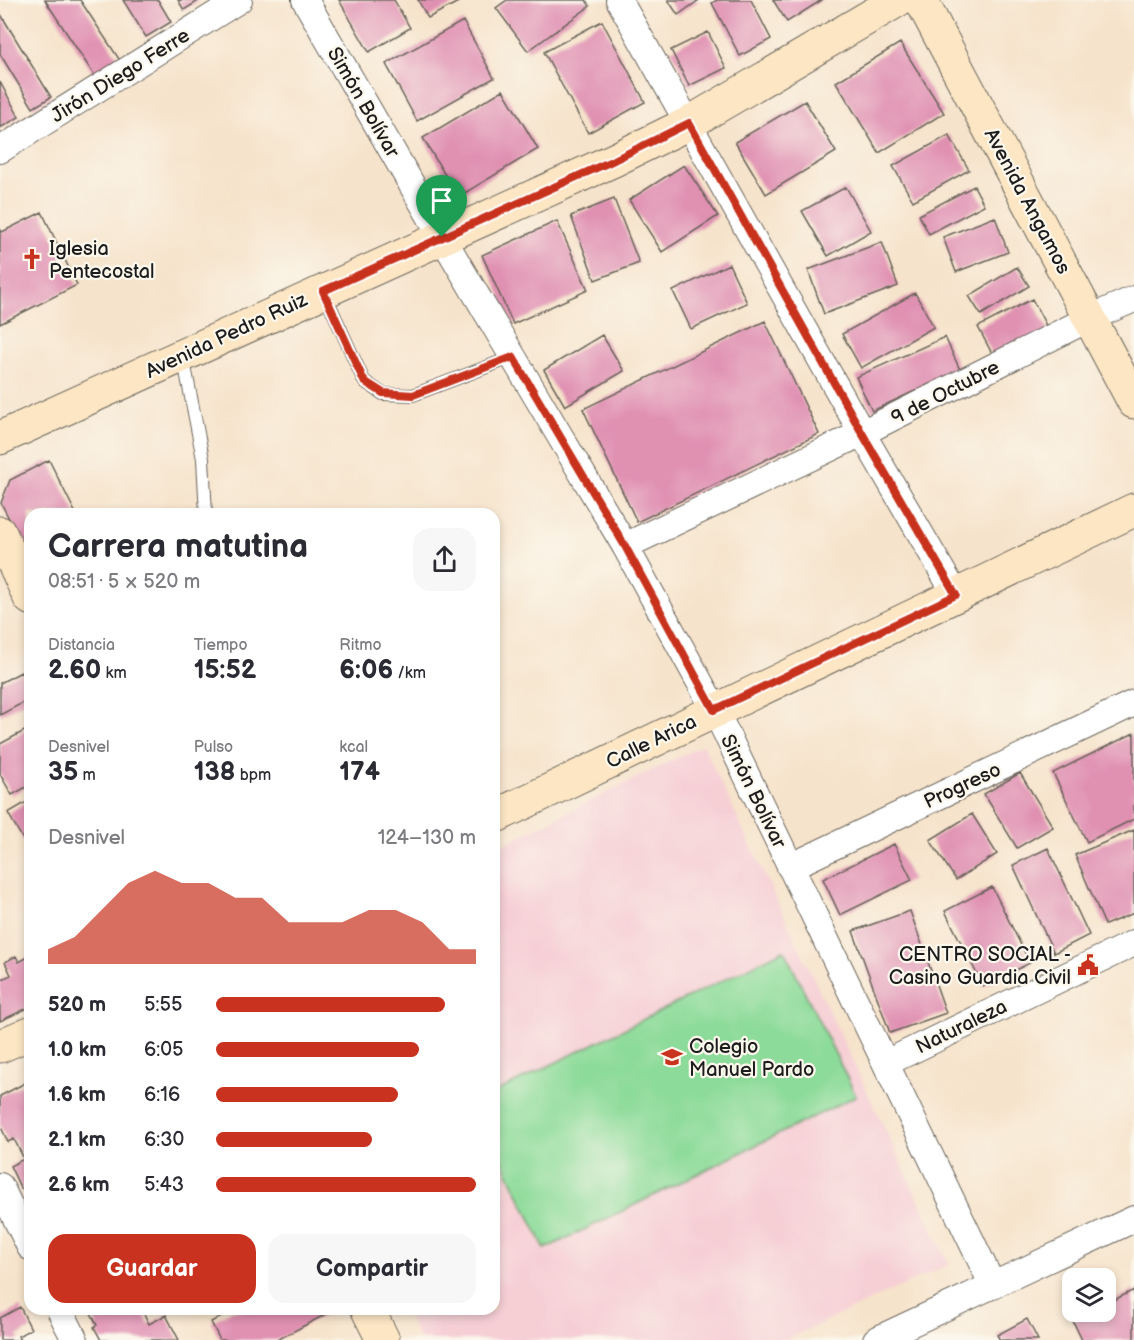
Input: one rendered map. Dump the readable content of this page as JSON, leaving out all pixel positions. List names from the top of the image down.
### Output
{
  "streets": {
    "street": [
      "Jirón Diego Ferre",
      "Simón Bolívar",
      "Avenida Angamos",
      "Avenida Pedro Ruiz",
      "9 de Octubre",
      "Calle Arica",
      "Progreso",
      "Naturaleza"
    ]
  },
  "crossings": [
    ["Simón Bolívar", "Avenida Pedro Ruiz"],
    ["Simón Bolívar", "9 de Octubre"],
    ["Simón Bolívar", "Calle Arica"],
    ["Simón Bolívar", "Progreso"],
    ["Simón Bolívar", "Naturaleza"],
    ["Avenida Angamos", "9 de Octubre"]
  ],
  "places": {
    "church": ["Iglesia Pentecostal"],
    "public building": ["CENTRO SOCIAL - Casino Guardia Civil"],
    "school or university": ["Colegio Manuel Pardo"]
  },
  "page": {
    "heading": ["Carrera matutina", "08:51 · 5 × 520 m"],
    "stats": [
      ["Distancia", "2.60 km"],
      ["Tiempo", "15:52"],
      ["Ritmo", "6:06 /km"],
      ["Desnivel", "35 m"],
      ["Pulso", "138 bpm"],
      ["kcal", "174"]
    ],
    "chart": ["Desnivel", "124–130 m"],
    "list": [
      {
        "name": "520 m",
        "note": "5:55"
      },
      {
        "name": "1.0 km",
        "note": "6:05"
      },
      {
        "name": "1.6 km",
        "note": "6:16"
      },
      {
        "name": "2.1 km",
        "note": "6:30"
      },
      {
        "name": "2.6 km",
        "note": "5:43"
      }
    ],
    "buttons": ["Guardar", "Compartir"]
  }
}
